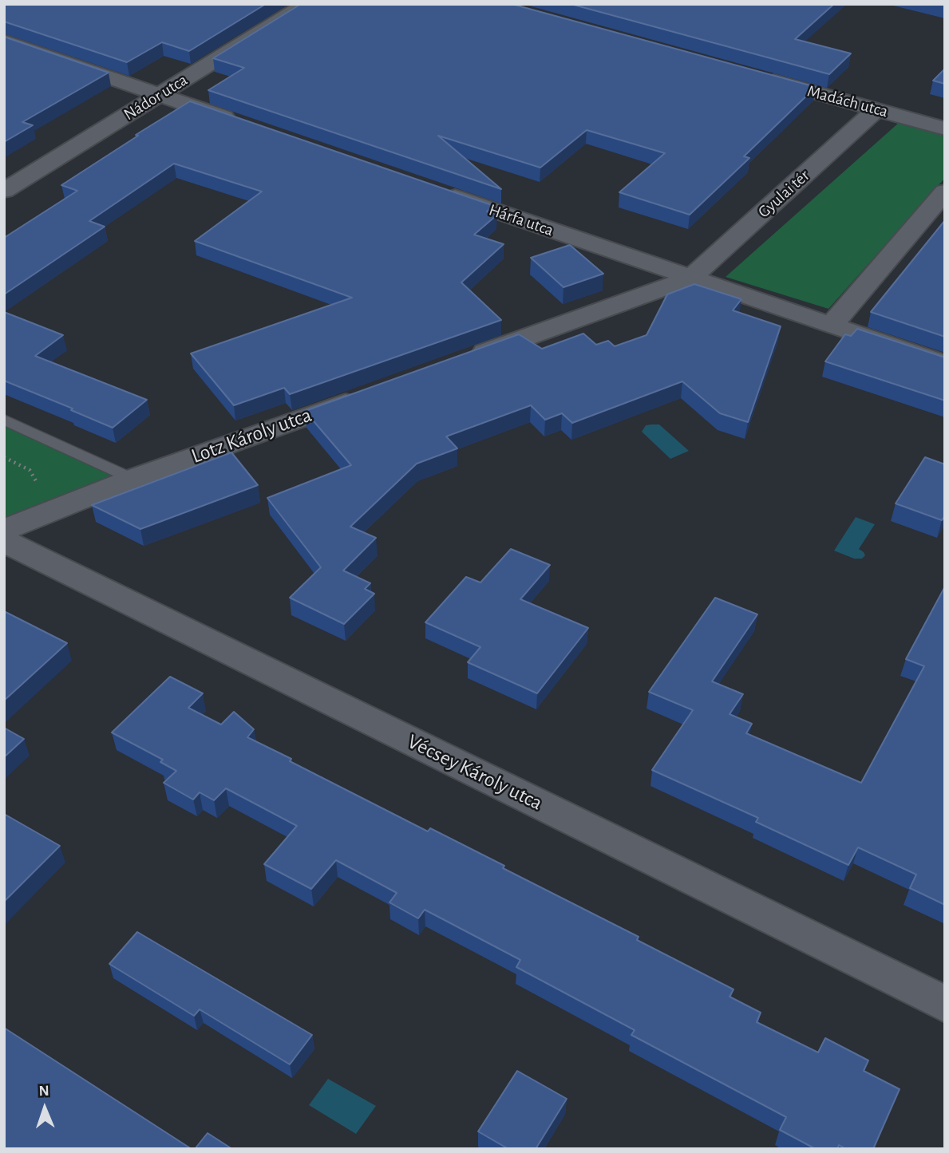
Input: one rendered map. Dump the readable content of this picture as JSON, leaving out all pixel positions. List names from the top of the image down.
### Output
{
  "streets": {
    "street": [
      "Nádor utca",
      "Madách utca",
      "Gyulai tér",
      "Hárfa utca",
      "Lotz Károly utca",
      "Vécsey Károly utca"
    ]
  },
  "crossings": [
    ["Madách utca", "Gyulai tér"],
    ["Gyulai tér", "Hárfa utca"]
  ],
  "north": "top"
}
